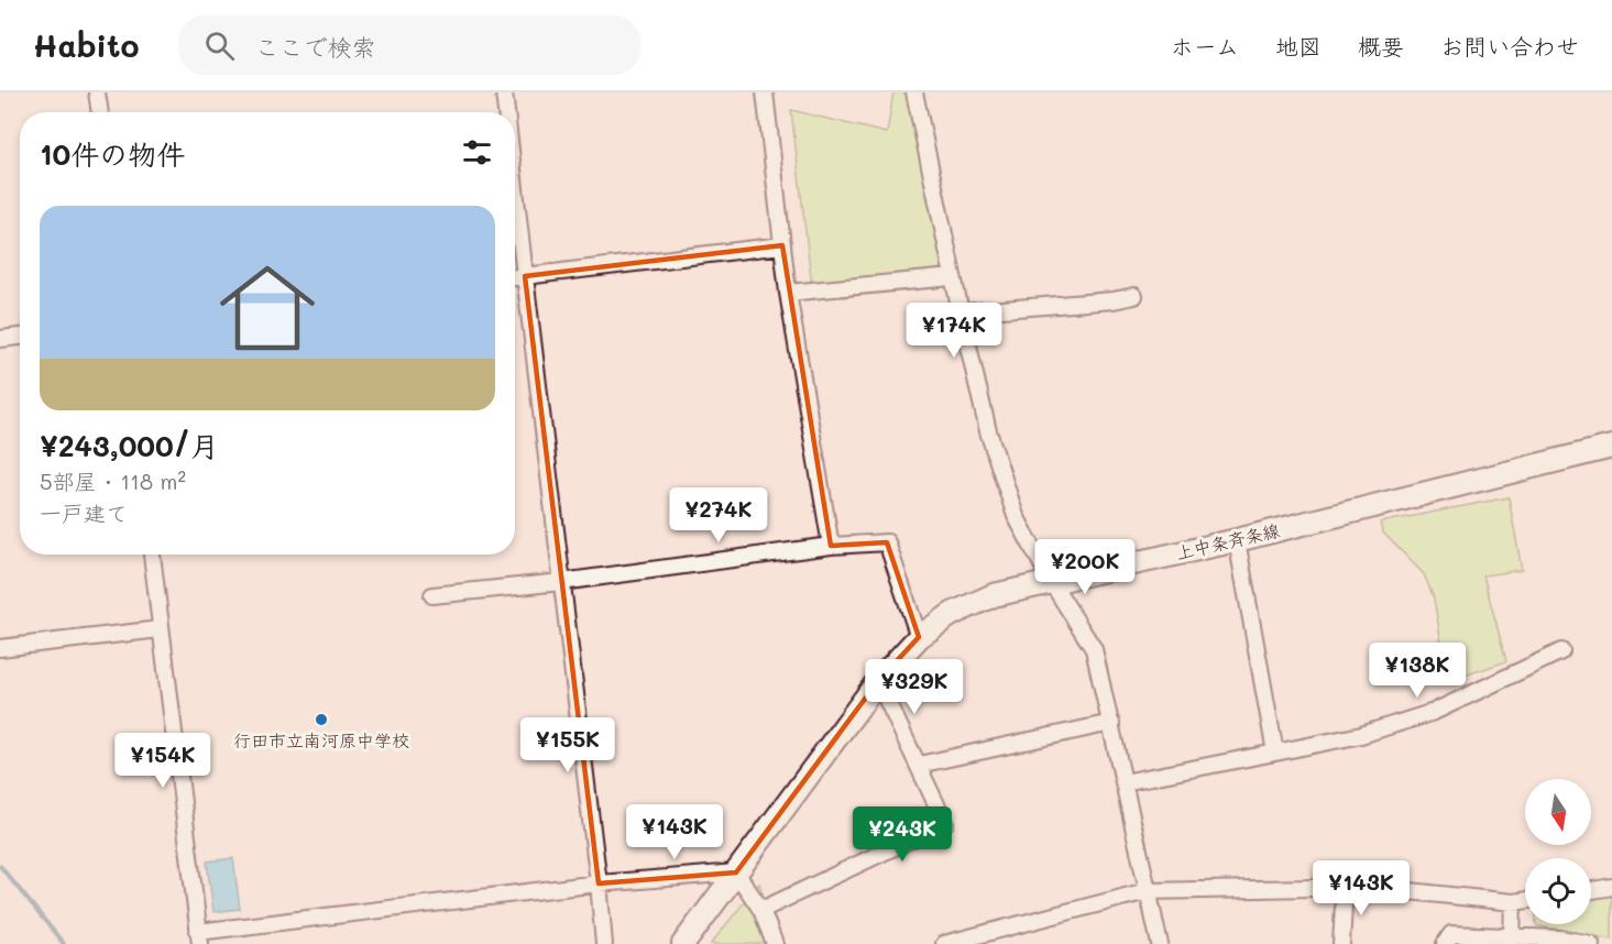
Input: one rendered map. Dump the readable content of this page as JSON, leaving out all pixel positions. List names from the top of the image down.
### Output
{
  "streets": {
    "main road": ["上中条斉条線"]
  },
  "places": ["行田市立南河原中学校"],
  "north": "bottom",
  "page": {
    "header": "Habito",
    "search": "ここで検索",
    "nav": [
      "ホーム",
      "地図",
      "概要",
      "お問い合わせ"
    ],
    "heading": "10件の物件",
    "list": [
      {
        "name": "¥243,000/月",
        "note": "5部屋 · 118 m² · 一戸建て"
      }
    ],
    "price": [
      "¥174K",
      "¥274K",
      "¥200K",
      "¥138K",
      "¥329K",
      "¥155K",
      "¥154K",
      "¥143K",
      "¥243K",
      "¥143K"
    ]
  }
}
